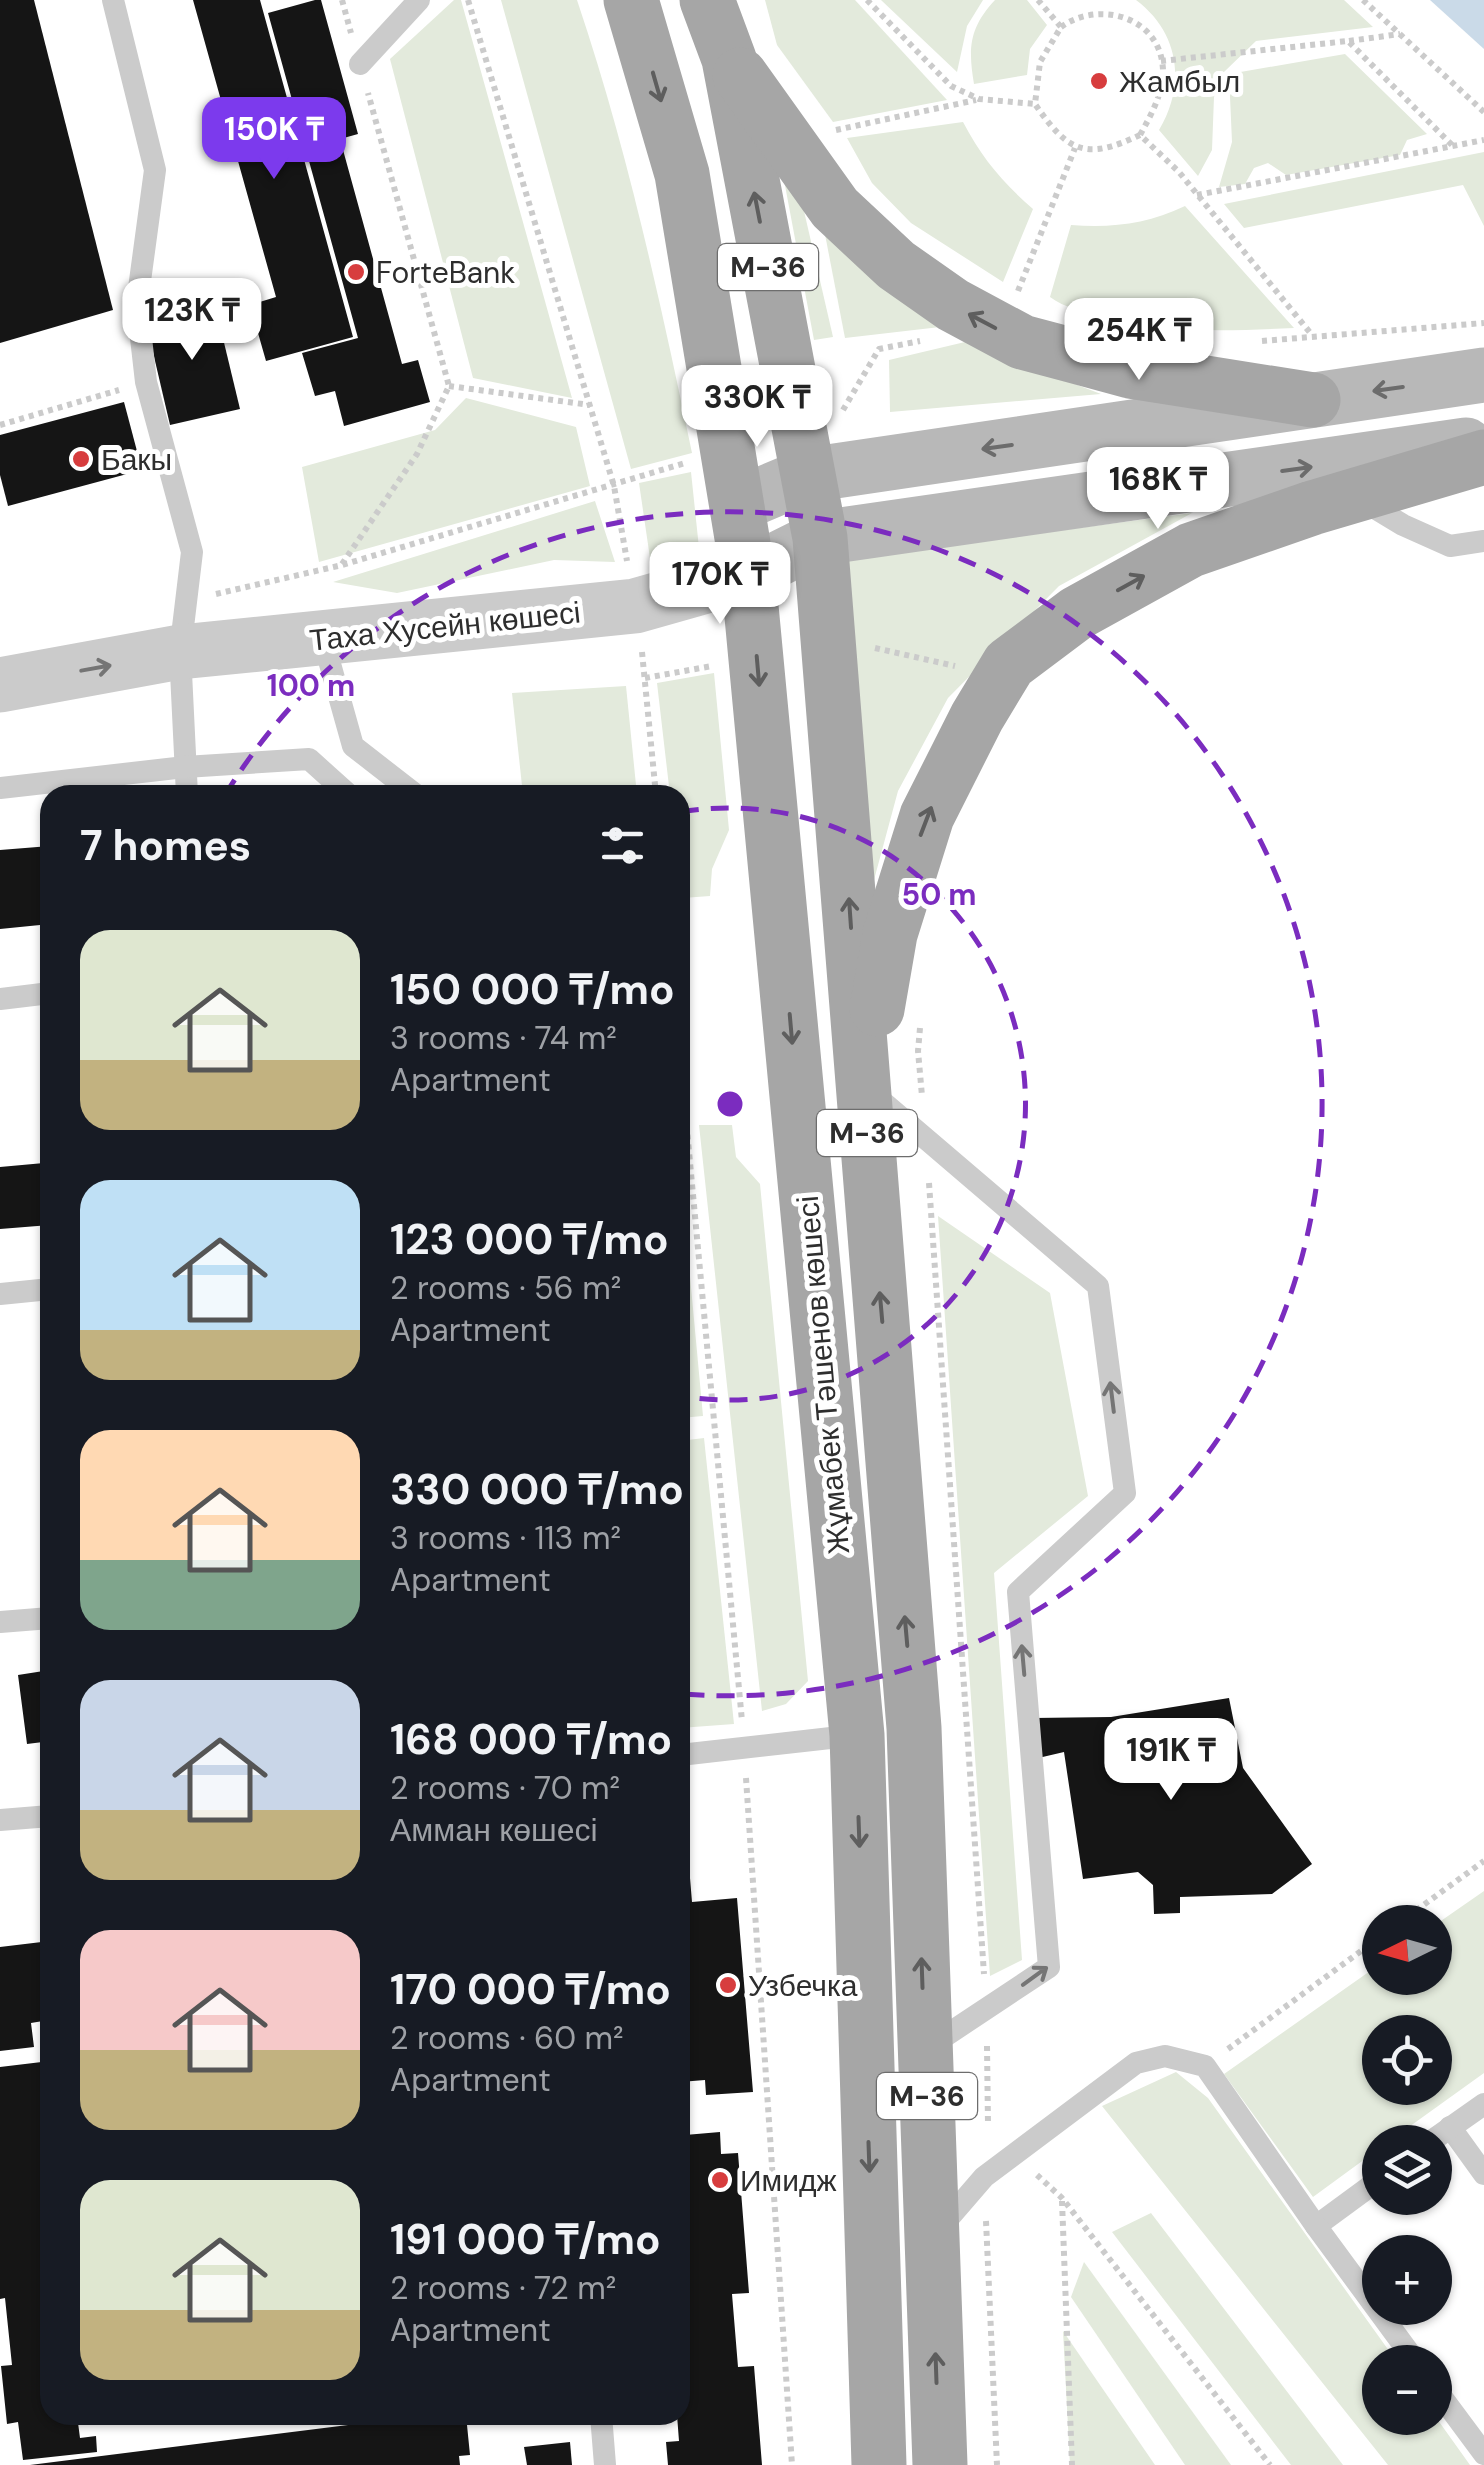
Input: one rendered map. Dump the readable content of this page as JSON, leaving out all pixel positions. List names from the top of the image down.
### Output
{
  "streets": {
    "main road": ["M-36", "Таха Хусейн көшесі", "Жұмабек Тәшенов көшесі"]
  },
  "crossings": [
    ["Таха Хусейн көшесі", "Жұмабек Тәшенов көшесі"]
  ],
  "one_way": ["Таха Хусейн көшесі"],
  "places": [
    "Жамбыл",
    "ForteBank",
    "Бакы",
    "Узбечка",
    "Имидж"
  ],
  "north": "left",
  "page": {
    "price": [
      "150K ₸",
      "123K ₸",
      "254K ₸",
      "330K ₸",
      "168K ₸",
      "170K ₸",
      "191K ₸"
    ],
    "heading": "7 homes",
    "list": [
      {
        "name": "150 000 ₸/mo",
        "note": "3 rooms · 74 m² · Apartment"
      },
      {
        "name": "123 000 ₸/mo",
        "note": "2 rooms · 56 m² · Apartment"
      },
      {
        "name": "330 000 ₸/mo",
        "note": "3 rooms · 113 m² · Apartment"
      },
      {
        "name": "168 000 ₸/mo",
        "note": "2 rooms · 70 m² · Амман көшесі"
      },
      {
        "name": "170 000 ₸/mo",
        "note": "2 rooms · 60 m² · Apartment"
      },
      {
        "name": "191 000 ₸/mo",
        "note": "2 rooms · 72 m² · Apartment"
      }
    ],
    "map_buttons": ["+", "−"]
  },
  "rings": ["100 m", "50 m"]
}
